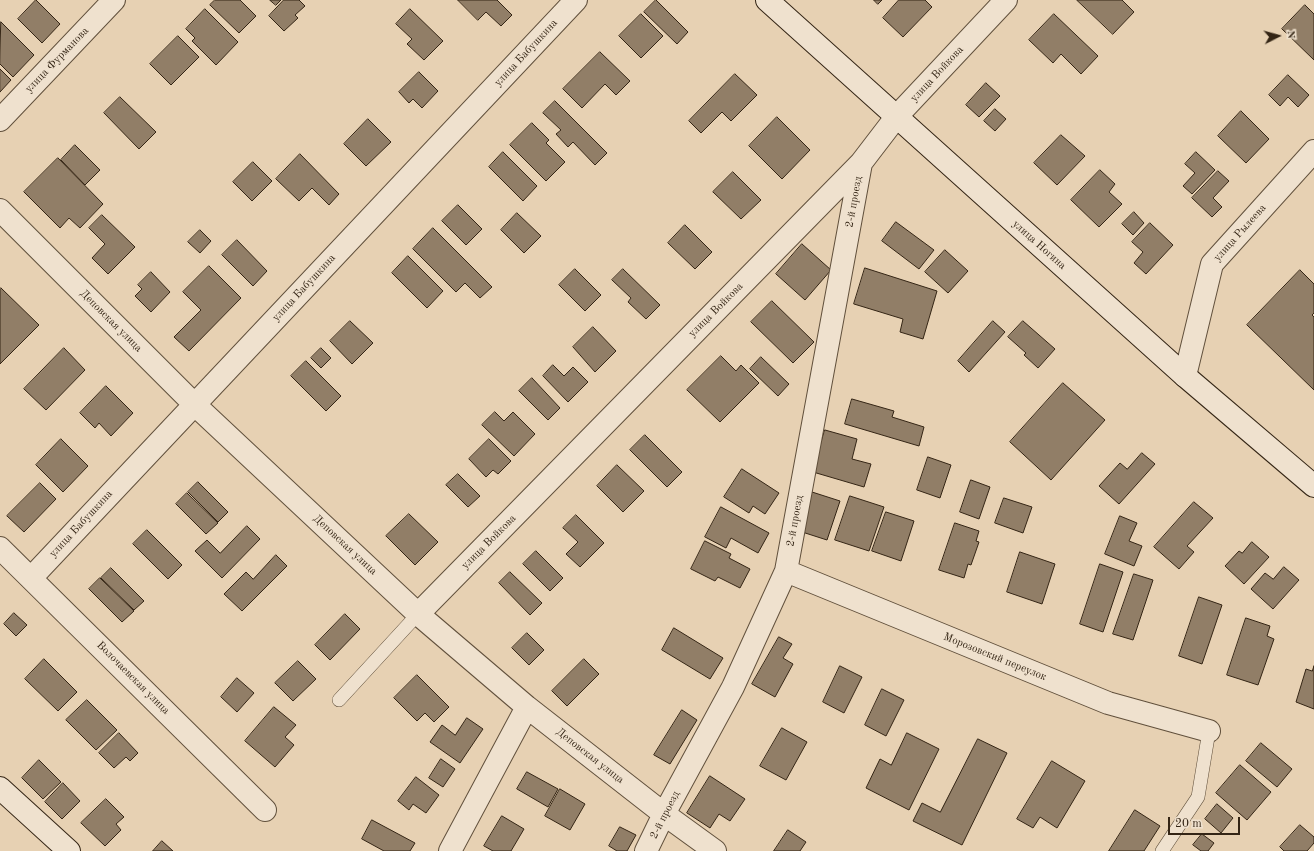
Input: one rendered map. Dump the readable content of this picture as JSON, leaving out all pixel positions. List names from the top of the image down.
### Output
{
  "streets": {
    "street": [
      "улица Бабушкина",
      "улица Фурманова",
      "улица Войкова",
      "2-й проезд",
      "улица Рылеева",
      "улица Ногина",
      "Деповская улица",
      "Морозовский переулок",
      "Волочаевская улица"
    ]
  },
  "crossings": [
    ["улица Бабушкина", "Деповская улица"],
    ["улица Бабушкина", "Волочаевская улица"],
    ["улица Войкова", "2-й проезд"],
    ["улица Войкова", "улица Ногина"],
    ["улица Войкова", "Деповская улица"],
    ["2-й проезд", "Деповская улица"],
    ["2-й проезд", "Морозовский переулок"],
    ["улица Рылеева", "улица Ногина"]
  ],
  "scale_bar": "20 m",
  "north": "right"
}
